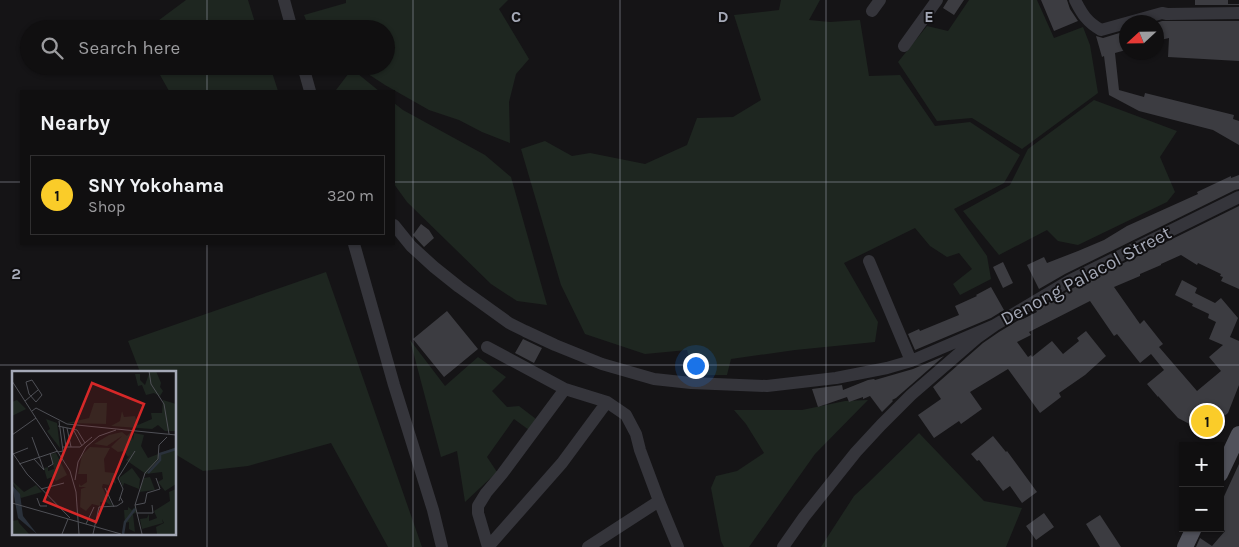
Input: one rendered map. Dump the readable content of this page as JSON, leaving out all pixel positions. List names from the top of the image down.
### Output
{
  "streets": {
    "street": ["Denong Palacol Street"]
  },
  "north": "left",
  "page": {
    "search": "Search here",
    "heading": "Nearby",
    "list": [
      {
        "mark": "1",
        "name": "SNY Yokohama",
        "note": "Shop",
        "value": "320 m"
      }
    ],
    "pins": "1",
    "map_buttons": ["+", "−"]
  },
  "grid": {
    "columns": ["C", "D", "E"],
    "rows": ["2"]
  }
}
